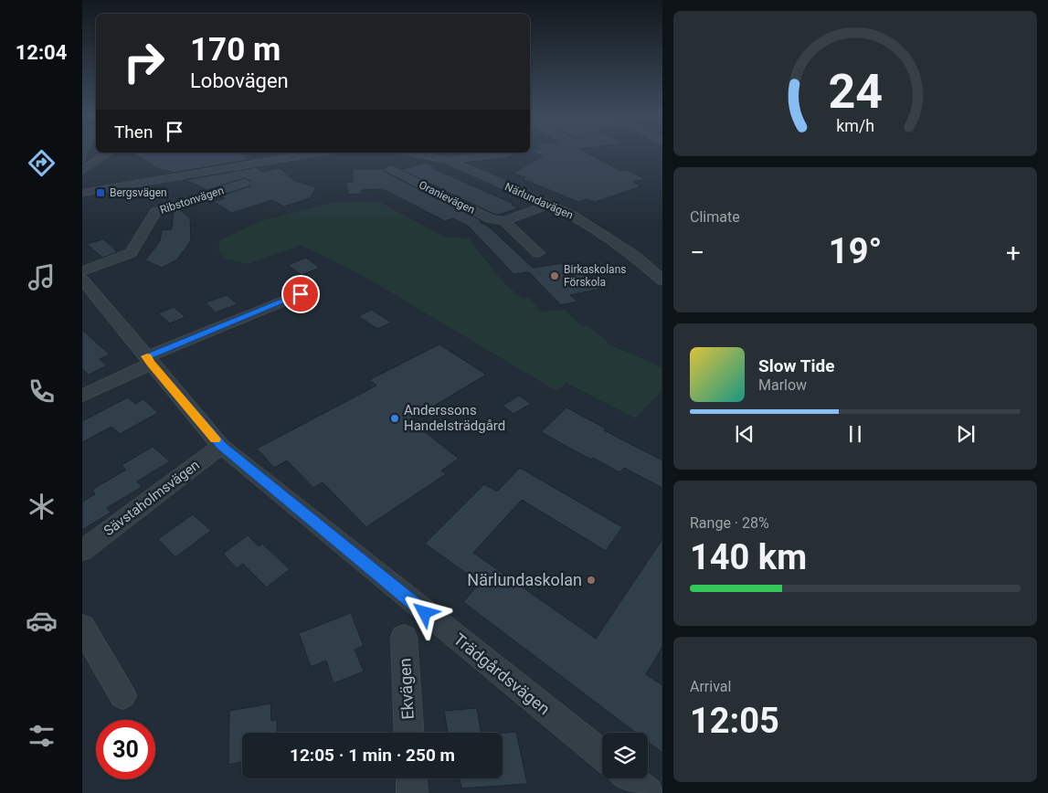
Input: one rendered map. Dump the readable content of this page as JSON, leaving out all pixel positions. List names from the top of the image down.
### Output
{
  "streets": {
    "street": [
      "Oranievägen",
      "Ribstonvägen",
      "Närlundavägen",
      "Sävstaholmsvägen",
      "Trädgårdsvägen",
      "Ekvägen"
    ]
  },
  "crossings": [
    ["Sävstaholmsvägen", "Trädgårdsvägen"]
  ],
  "places": {
    "transit": ["Bergsvägen"],
    "other": ["Birkaskolans Förskola", "Anderssons Handelsträdgård", "Närlundaskolan"]
  },
  "page": {
    "tabs": "12:04",
    "turn": ["170 m", "Lobovägen"],
    "then": "Then",
    "tile": [
      "Climate",
      ["Range · 28%", "140 km"],
      ["Arrival", "12:05"]
    ],
    "heat": ["−", "19°", "+"],
    "song": ["Slow Tide", "Marlow"],
    "limit": "30",
    "trip": "12:05 · 1 min · 250 m",
    "gauge": ["24", "km/h"]
  }
}
